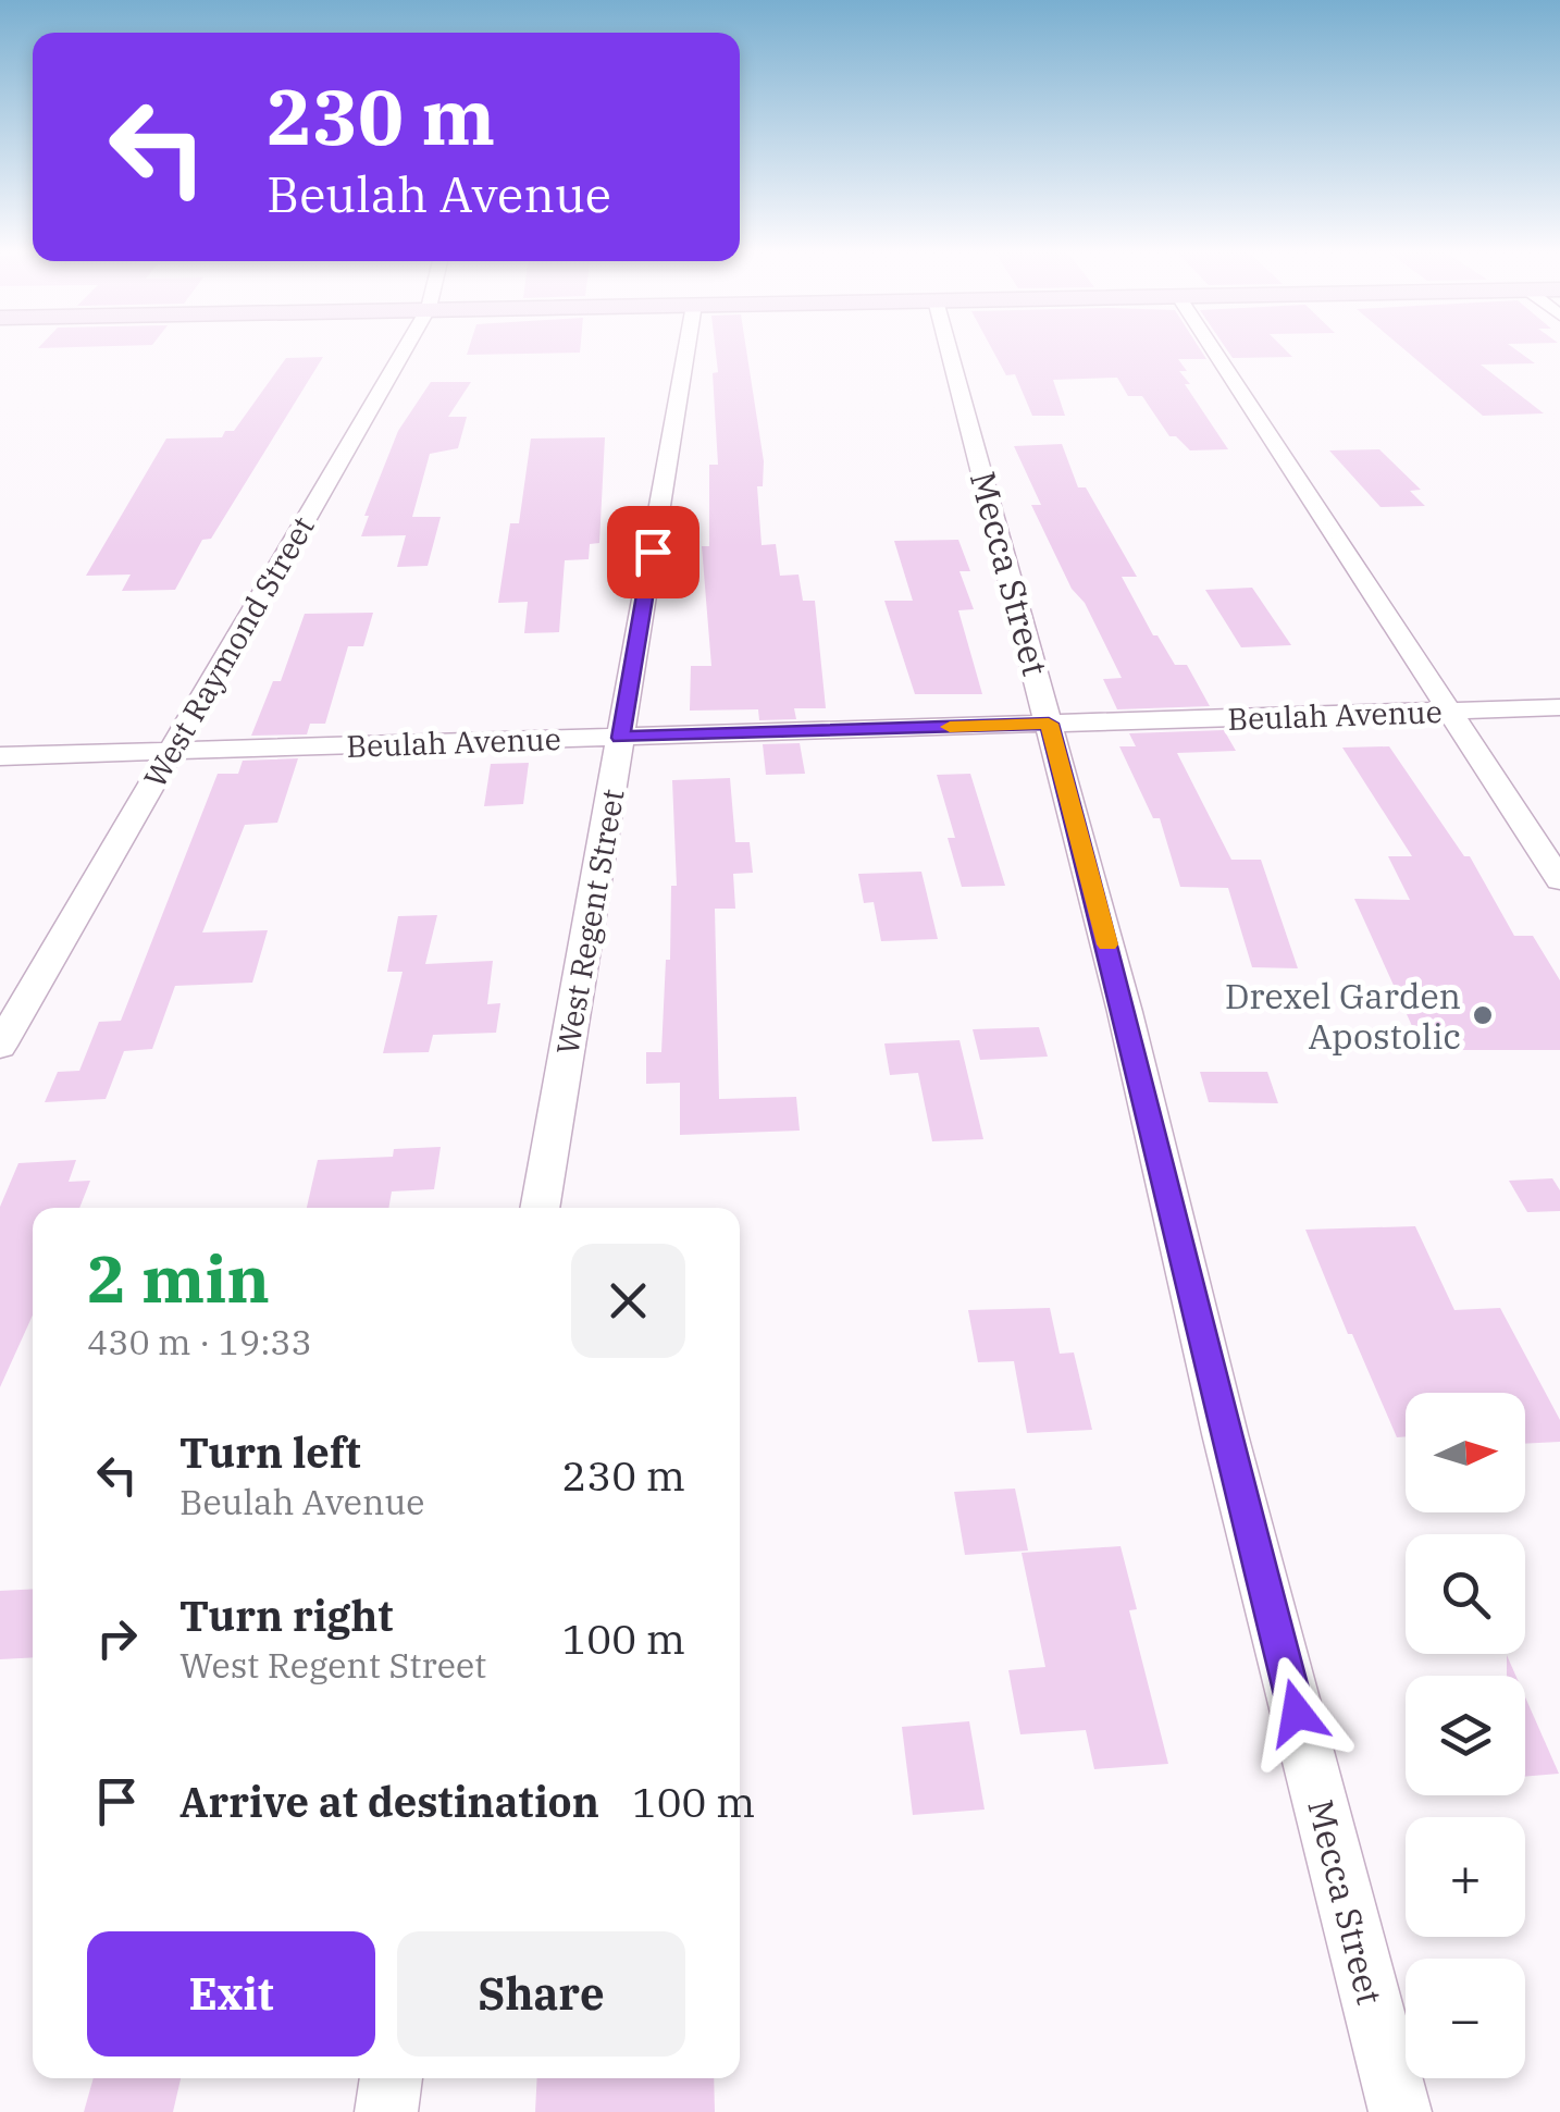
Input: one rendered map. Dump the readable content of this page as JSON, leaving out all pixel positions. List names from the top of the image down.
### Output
{
  "streets": {
    "street": [
      "Mecca Street",
      "West Raymond Street",
      "Beulah Avenue",
      "West Regent Street"
    ]
  },
  "crossings": [
    ["Mecca Street", "Beulah Avenue"],
    ["West Raymond Street", "Beulah Avenue"],
    ["Beulah Avenue", "West Regent Street"]
  ],
  "places": ["Drexel Garden Apostolic"],
  "north": "right",
  "page": {
    "turn": ["230 m", "Beulah Avenue"],
    "heading": ["2 min", "430 m · 19:33"],
    "map_buttons": ["+", "−"],
    "list": [
      {
        "name": "Turn left",
        "note": "Beulah Avenue",
        "value": "230 m"
      },
      {
        "name": "Turn right",
        "note": "West Regent Street",
        "value": "100 m"
      },
      {
        "name": "Arrive at destination",
        "value": "100 m"
      }
    ],
    "buttons": ["Exit", "Share"]
  }
}
